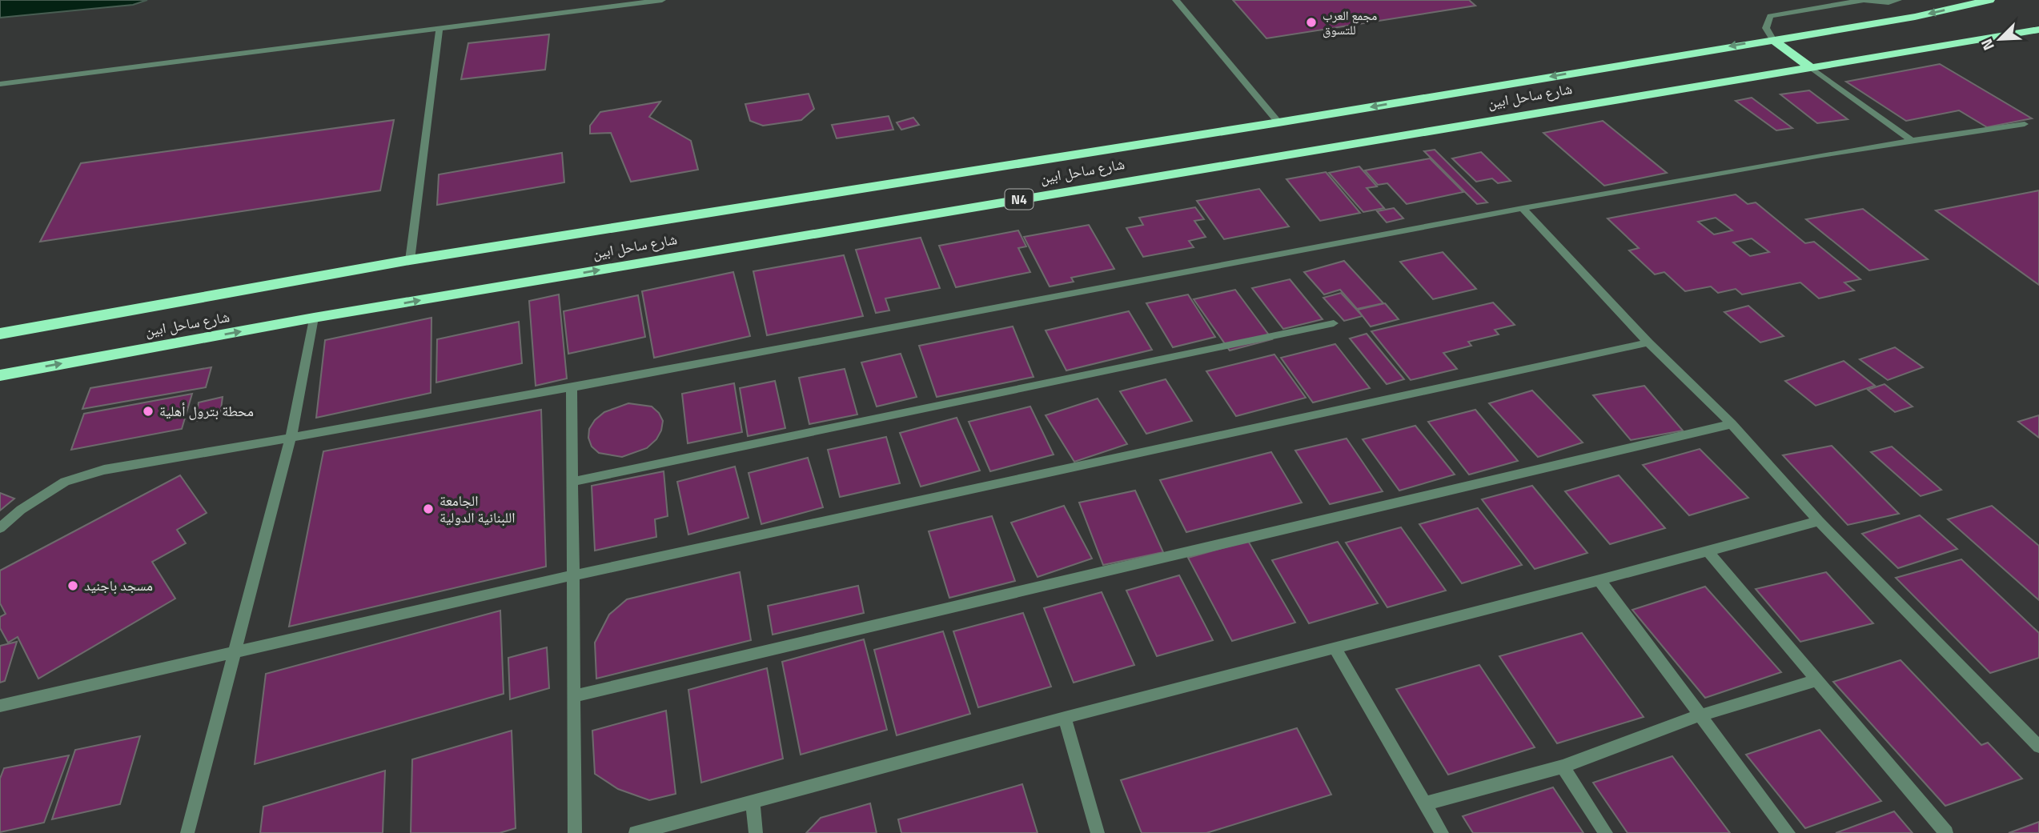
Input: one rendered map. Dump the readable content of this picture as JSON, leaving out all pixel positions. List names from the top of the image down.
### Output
{
  "streets": {
    "highway": ["شارع ساحل ابين", "N4"]
  },
  "places": [
    "مجمع العرب للتسوق",
    "محطة بترول أهلية",
    "الجامعة اللبنانية الدولية",
    "مسجد باجنيد"
  ],
  "north": "bottom left"
}
